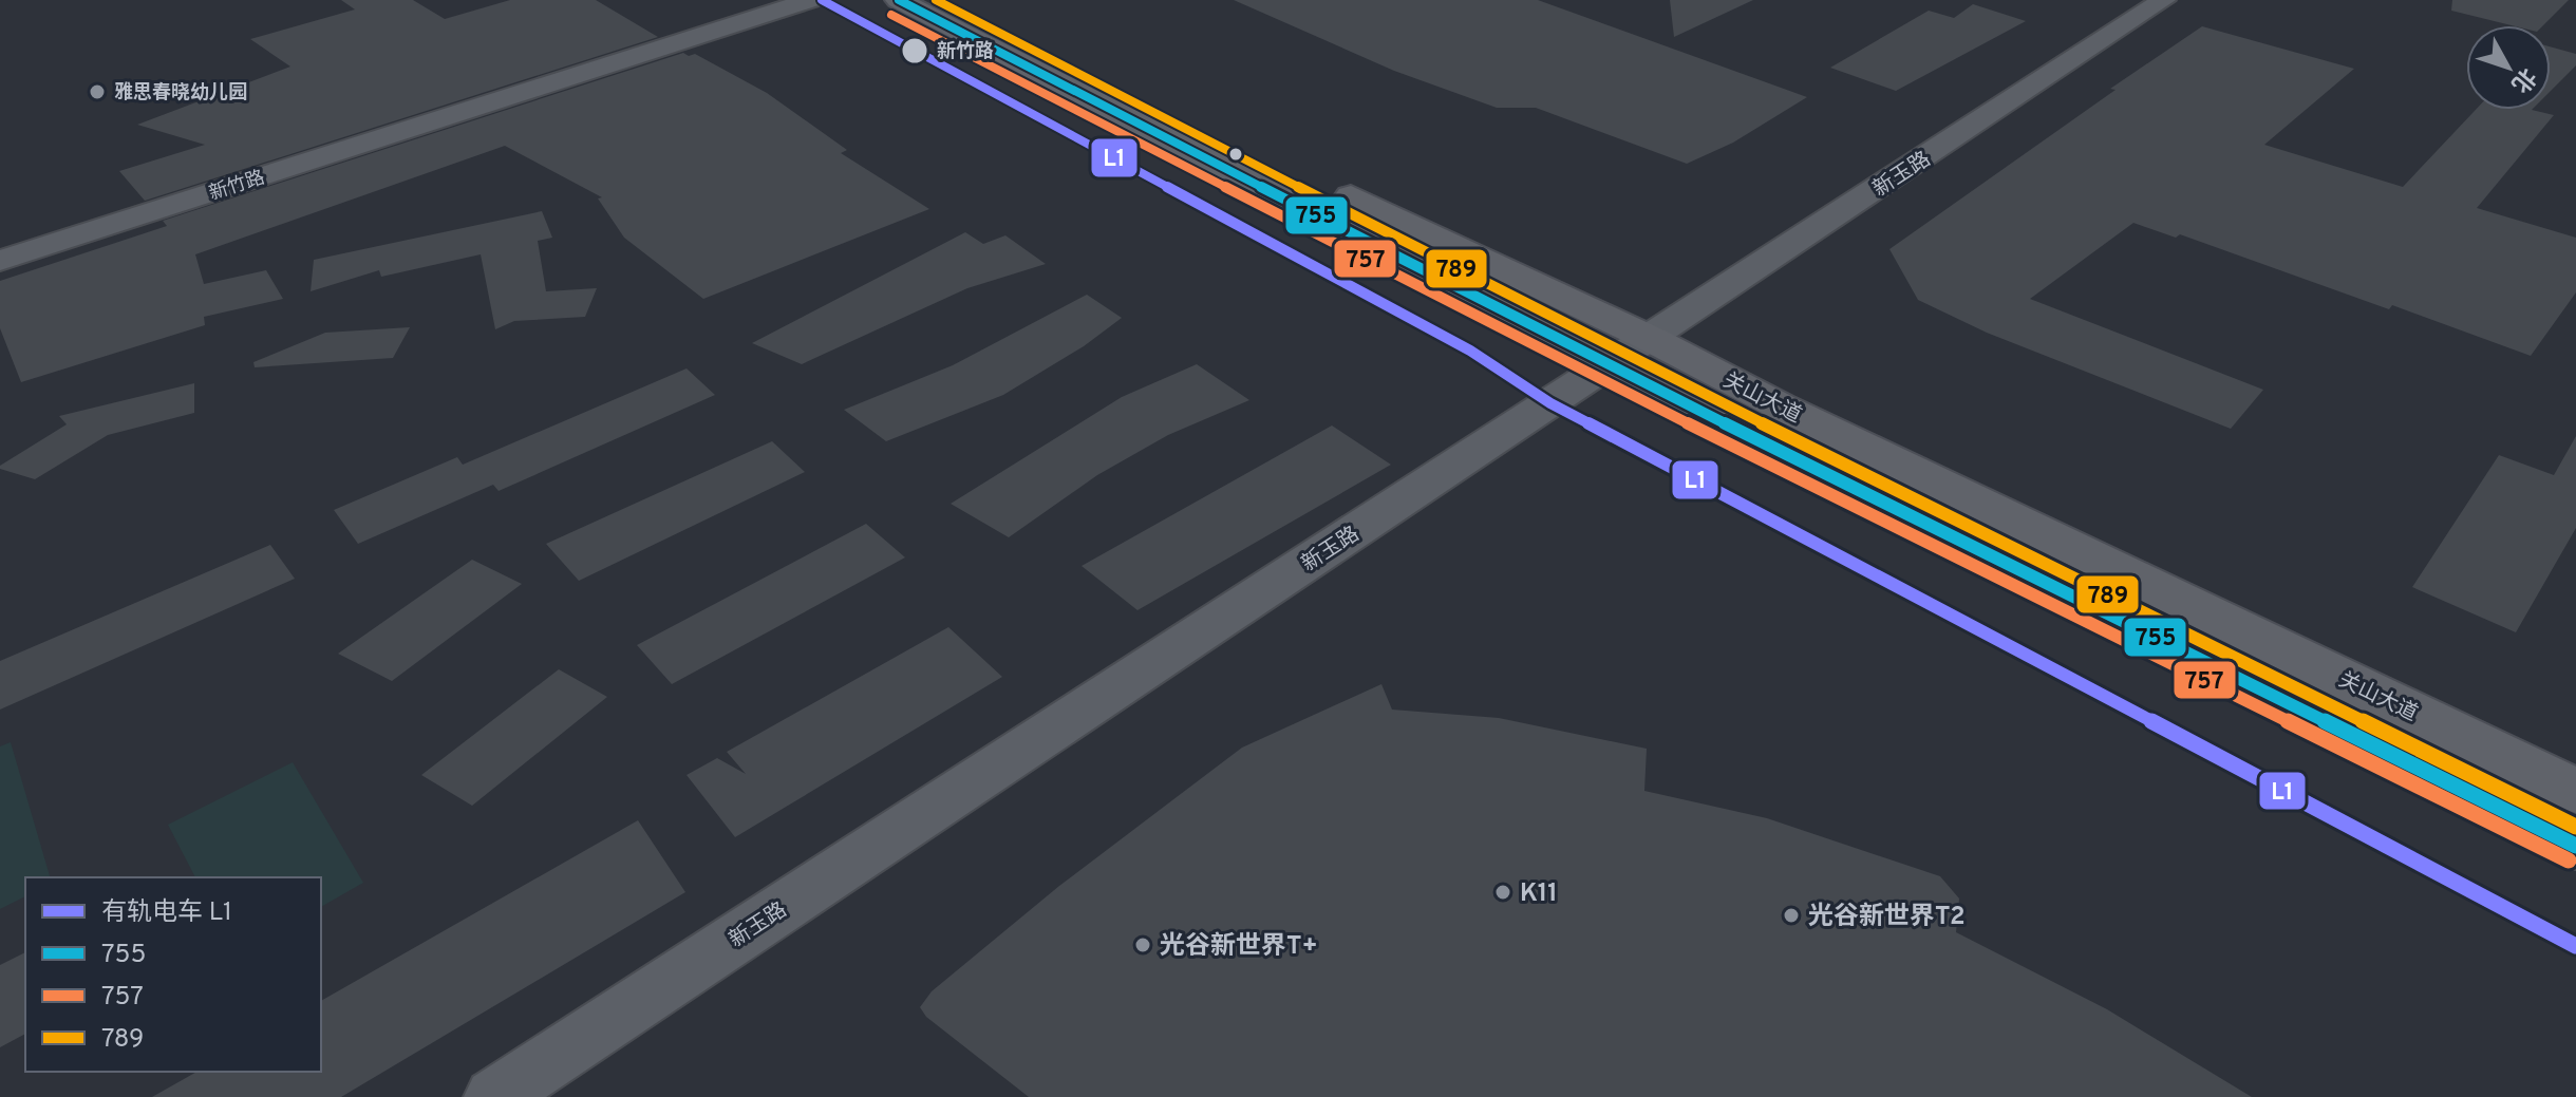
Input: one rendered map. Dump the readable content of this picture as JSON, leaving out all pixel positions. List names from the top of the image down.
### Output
{
  "streets": {
    "main road": ["关山大道"],
    "street": ["新玉路", "新竹路"]
  },
  "crossings": [
    ["新玉路", "关山大道"]
  ],
  "places": [
    "新竹路",
    "雅思春晓幼儿园",
    "K11",
    "光谷新世界T2",
    "光谷新世界T+"
  ],
  "lines": [
    "tram line L1",
    "transit line 755",
    "transit line 789",
    "transit line 757"
  ],
  "legend": [
    "有轨电车 L1",
    "755",
    "757",
    "789"
  ],
  "north": "bottom right"
}
